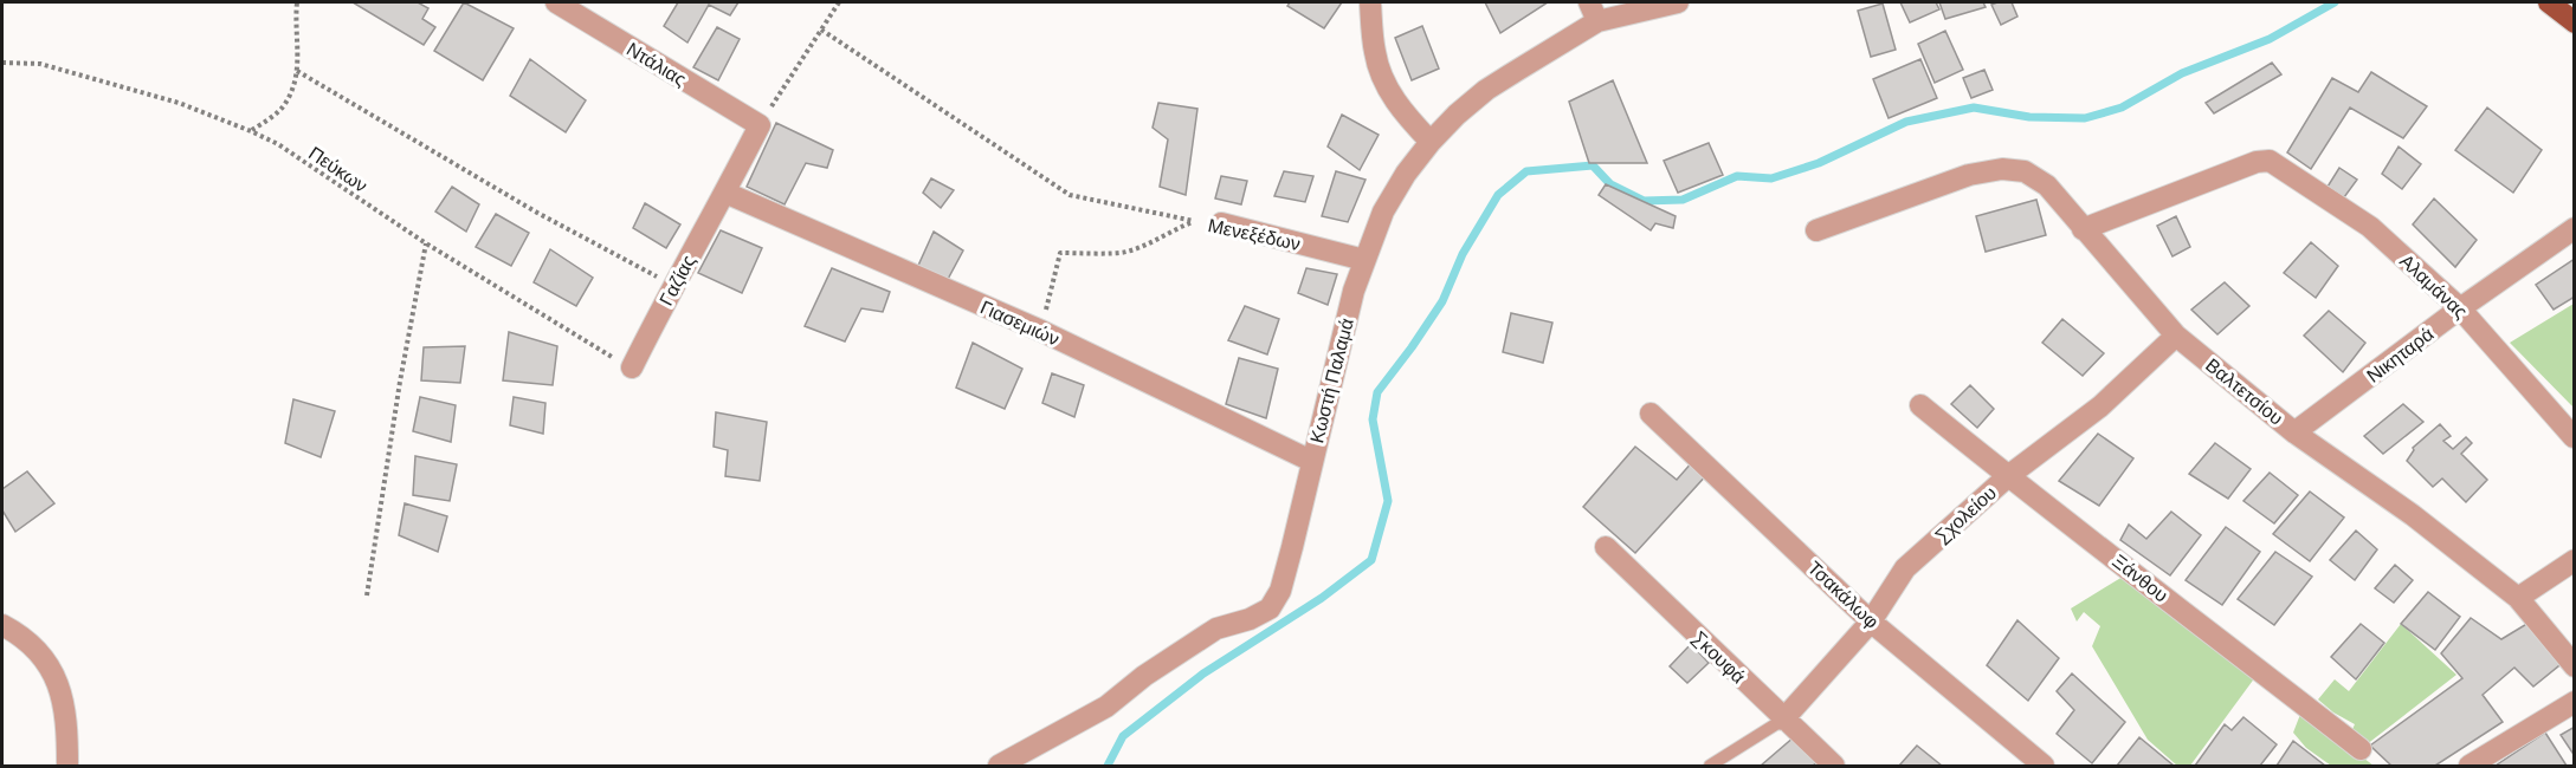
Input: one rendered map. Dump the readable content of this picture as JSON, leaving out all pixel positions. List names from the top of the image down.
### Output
{
  "streets": {
    "street": [
      "Ντάλιας",
      "Μενεξέδων",
      "Γαζίας",
      "Αλαμάνας",
      "Γιασεμιών",
      "Νικηταρά",
      "Κωστή Παλαμά",
      "Βαλτετσίου",
      "Σχολείου",
      "Ξάνθου",
      "Τσακάλωφ",
      "Σκουφά"
    ],
    "path": ["Πεύκων"]
  },
  "crossings": [
    ["Ντάλιας", "Γαζίας"],
    ["Πεύκων", "Γαζίας"],
    ["Μενεξέδων", "Γιασεμιών"],
    ["Μενεξέδων", "Κωστή Παλαμά"],
    ["Γαζίας", "Γιασεμιών"],
    ["Αλαμάνας", "Νικηταρά"],
    ["Αλαμάνας", "Βαλτετσίου"],
    ["Γιασεμιών", "Κωστή Παλαμά"],
    ["Νικηταρά", "Βαλτετσίου"],
    ["Βαλτετσίου", "Σχολείου"],
    ["Σχολείου", "Ξάνθου"],
    ["Σχολείου", "Τσακάλωφ"],
    ["Σχολείου", "Σκουφά"]
  ]
}
